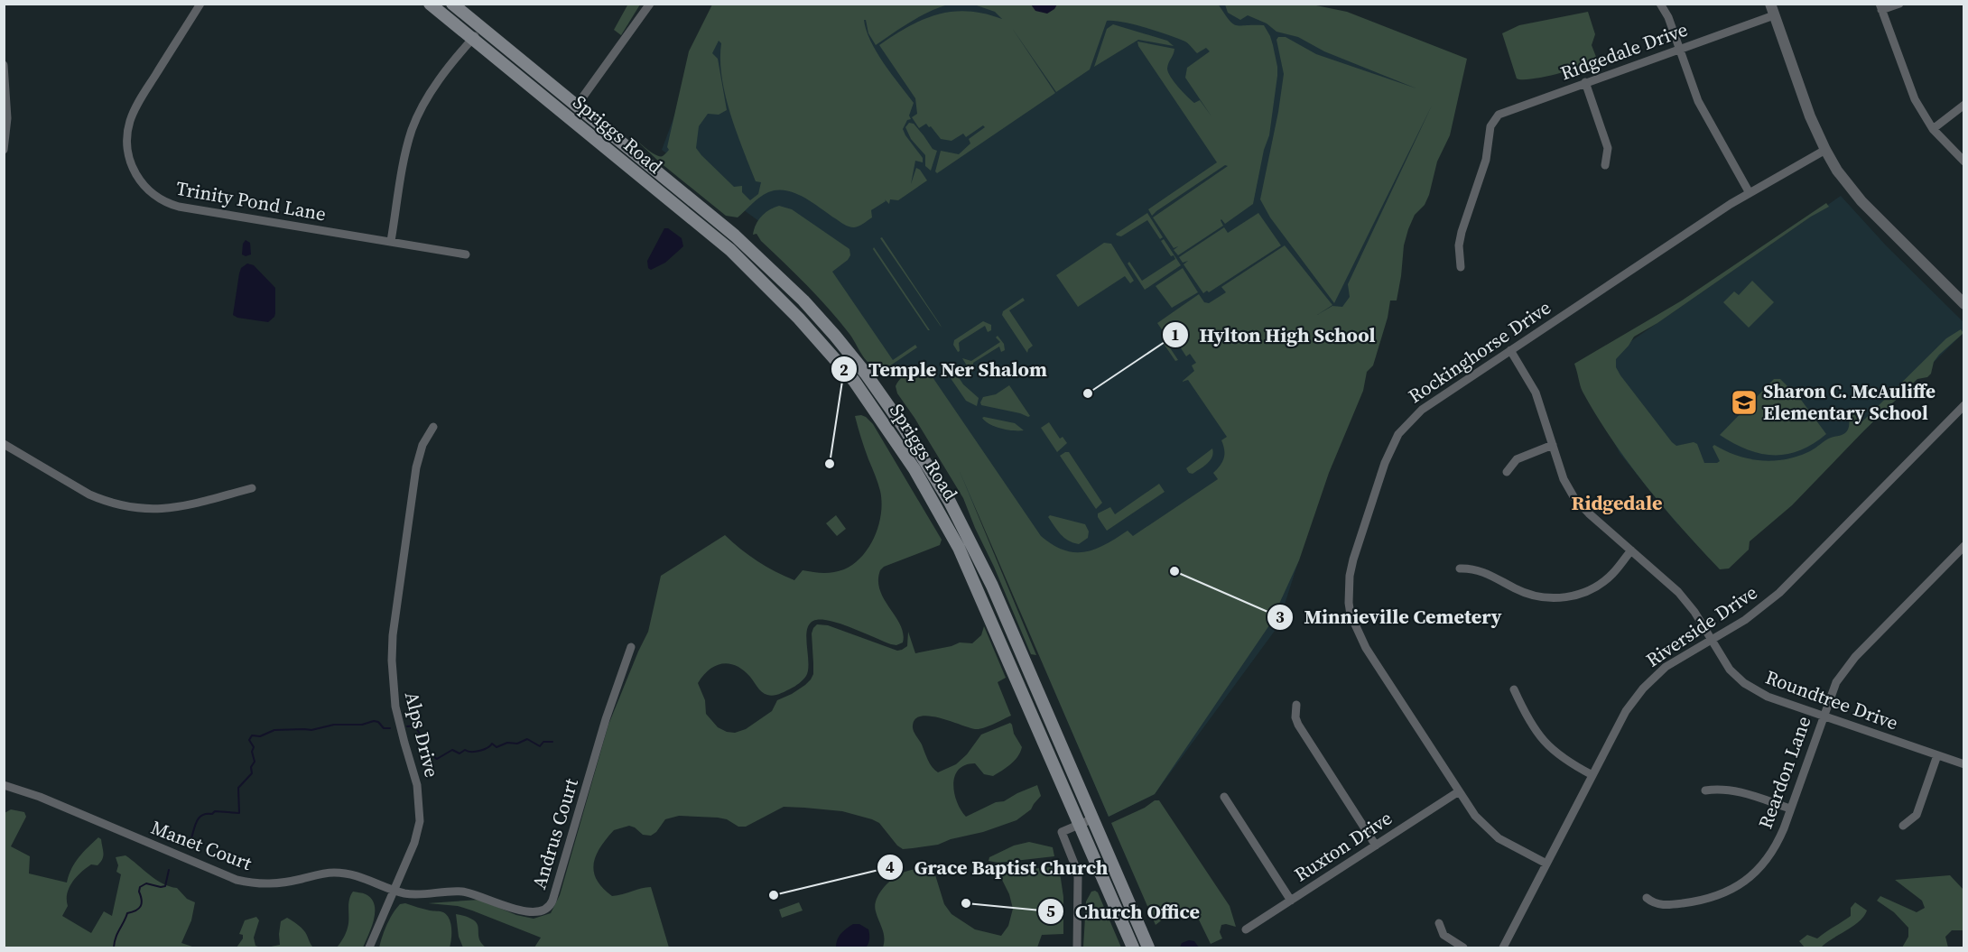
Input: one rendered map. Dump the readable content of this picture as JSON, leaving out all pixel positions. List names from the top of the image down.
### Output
{
  "streets": {
    "main road": ["Spriggs Road"],
    "street": [
      "Ridgedale Drive",
      "Trinity Pond Lane",
      "Rockinghorse Drive",
      "Riverside Drive",
      "Roundtree Drive",
      "Alps Drive",
      "Reardon Lane",
      "Andrus Court",
      "Manet Court",
      "Ruxton Drive"
    ]
  },
  "crossings": [
    ["Rockinghorse Drive", "Riverside Drive"],
    ["Rockinghorse Drive", "Roundtree Drive"],
    ["Rockinghorse Drive", "Ruxton Drive"],
    ["Riverside Drive", "Roundtree Drive"],
    ["Roundtree Drive", "Reardon Lane"],
    ["Alps Drive", "Andrus Court"],
    ["Alps Drive", "Manet Court"],
    ["Andrus Court", "Manet Court"]
  ],
  "districts": ["Ridgedale"],
  "places": {
    "other": [
      "Hylton High School",
      "Temple Ner Shalom",
      "Minnieville Cemetery",
      "Grace Baptist Church",
      "Church Office"
    ],
    "school or university": ["Sharon C. McAuliffe Elementary School"]
  }
}
